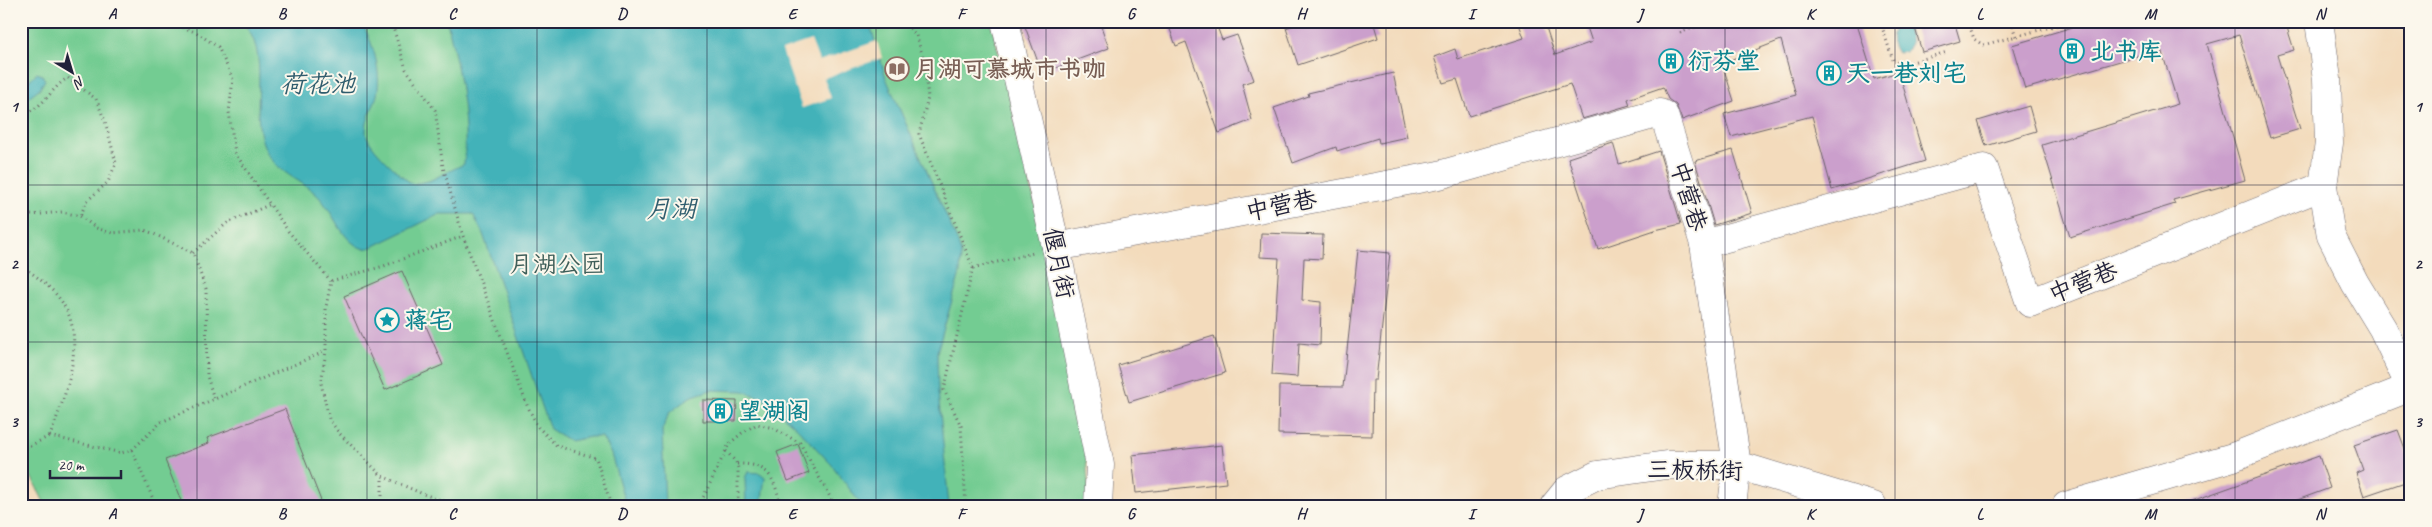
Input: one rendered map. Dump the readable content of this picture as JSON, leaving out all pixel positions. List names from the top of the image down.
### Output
{
  "streets": {
    "street": ["中营巷", "偃月街", "三板桥街"]
  },
  "crossings": [
    ["中营巷", "偃月街"]
  ],
  "water": ["荷花池", "月湖"],
  "parks": ["月湖公园"],
  "places": {
    "building": [
      "北书库",
      "衍芬堂",
      "天一巷刘宅",
      "望湖阁"
    ],
    "library": ["月湖可慕城市书咖"],
    "place": ["蒋宅"]
  },
  "scale_bar": "20 m",
  "north": "bottom right",
  "grid": {
    "columns": [
      "A",
      "B",
      "C",
      "D",
      "E",
      "F",
      "G",
      "H",
      "I",
      "J",
      "K",
      "L",
      "M",
      "N"
    ],
    "rows": ["1", "2", "3"]
  }
}
